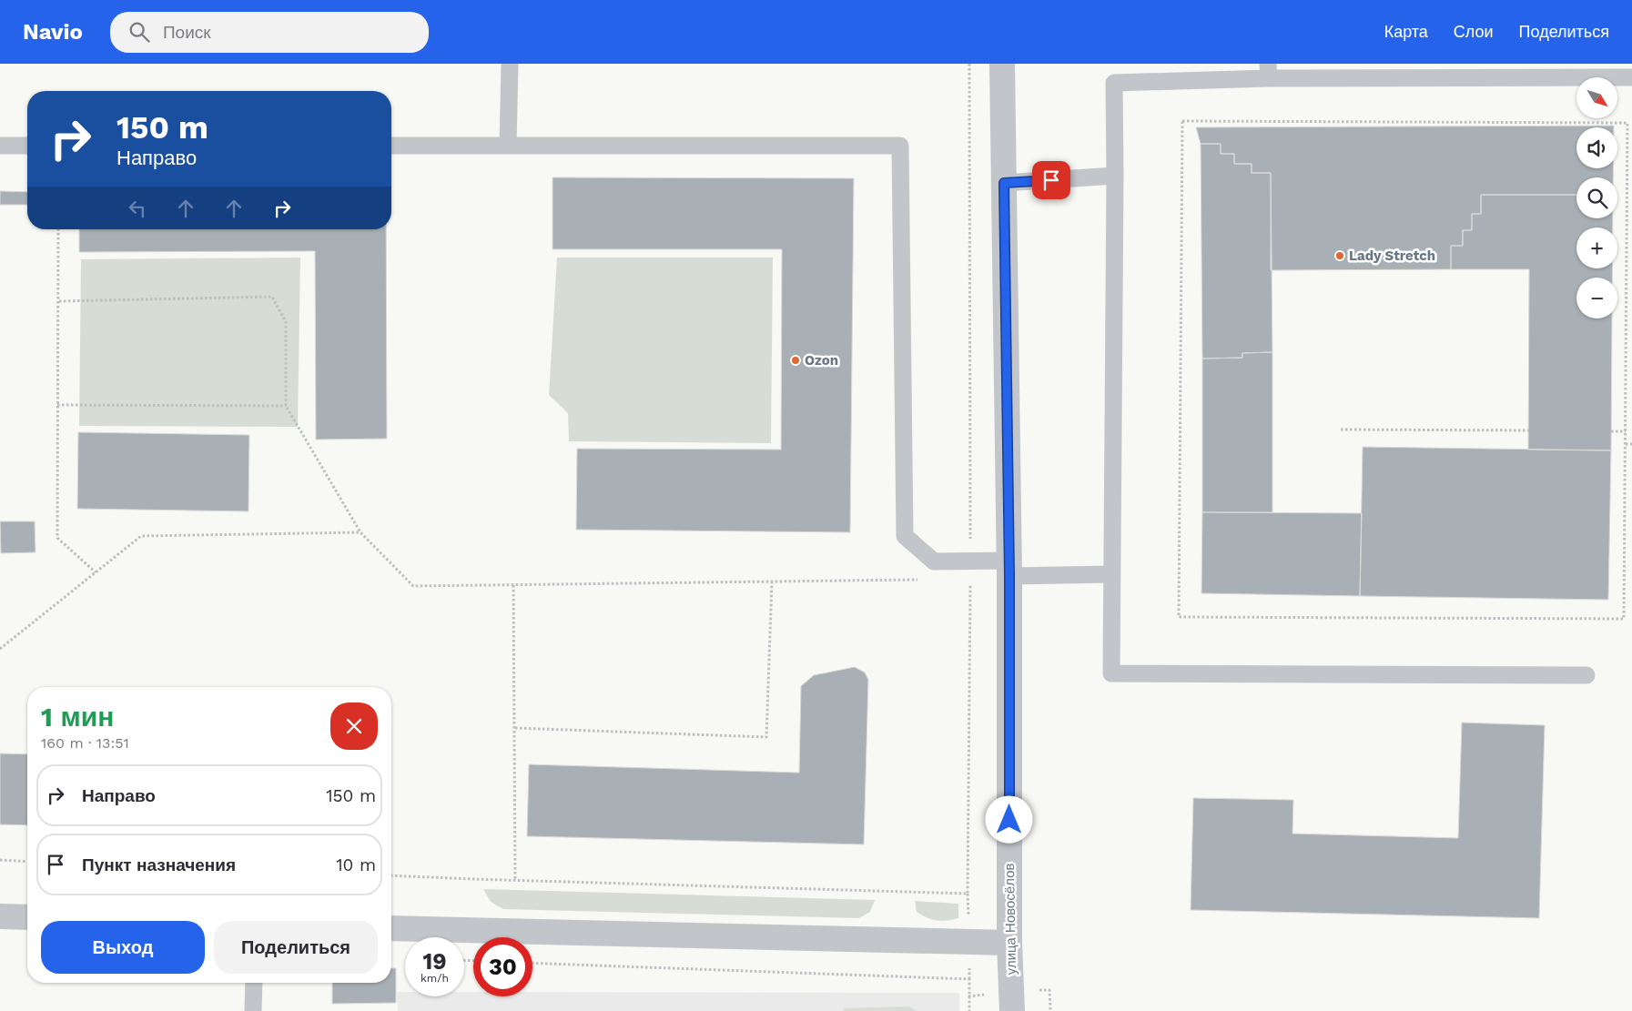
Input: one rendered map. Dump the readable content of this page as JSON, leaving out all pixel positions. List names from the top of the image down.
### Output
{
  "streets": {
    "street": ["улица Новосёлов"]
  },
  "places": ["Lady Stretch", "Ozon"],
  "north": "bottom right",
  "page": {
    "header": "Navio",
    "search": "Поиск",
    "nav": ["Карта", "Слои", "Поделиться"],
    "map_buttons": ["+", "−"],
    "turn": ["150 m", "Направо"],
    "heading": ["1 мин", "160 m · 13:51"],
    "list": [
      {
        "name": "Направо",
        "value": "150 m"
      },
      {
        "name": "Пункт назначения",
        "value": "10 m"
      }
    ],
    "buttons": ["Выход", "Поделиться"],
    "speed": "19 km/h",
    "limit": "30"
  }
}
